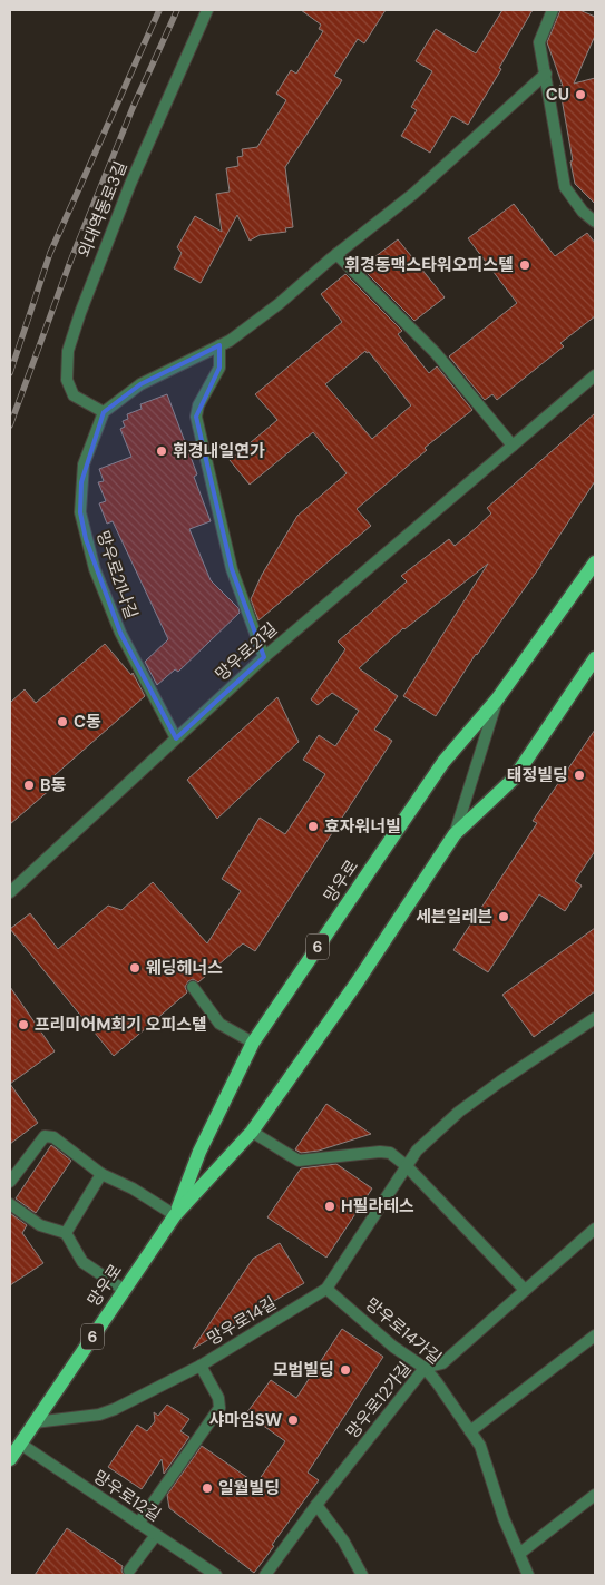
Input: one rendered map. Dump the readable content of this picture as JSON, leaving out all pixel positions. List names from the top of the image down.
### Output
{
  "streets": {
    "main road": ["망우로", "6"],
    "street": [
      "외대역동로3길",
      "망우로21나길",
      "망우로21길",
      "망우로14길",
      "망우로14가길",
      "망우로12가길",
      "망우로12길"
    ]
  },
  "crossings": [
    ["외대역동로3길", "망우로21나길"],
    ["망우로21나길", "망우로21길"],
    ["망우로", "망우로14길"],
    ["망우로", "망우로12길"],
    ["망우로14길", "망우로14가길"],
    ["망우로14가길", "망우로12가길"]
  ],
  "places": [
    "CU",
    "휘경동맥스타워오피스텔",
    "휘경내일연가",
    "C동",
    "태정빌딩",
    "B동",
    "효자워너빌",
    "세븐일레븐",
    "웨딩헤너스",
    "프리미어M회기 오피스텔",
    "H필라테스",
    "모범빌딩",
    "샤마임SW",
    "일월빌딩"
  ]
}
